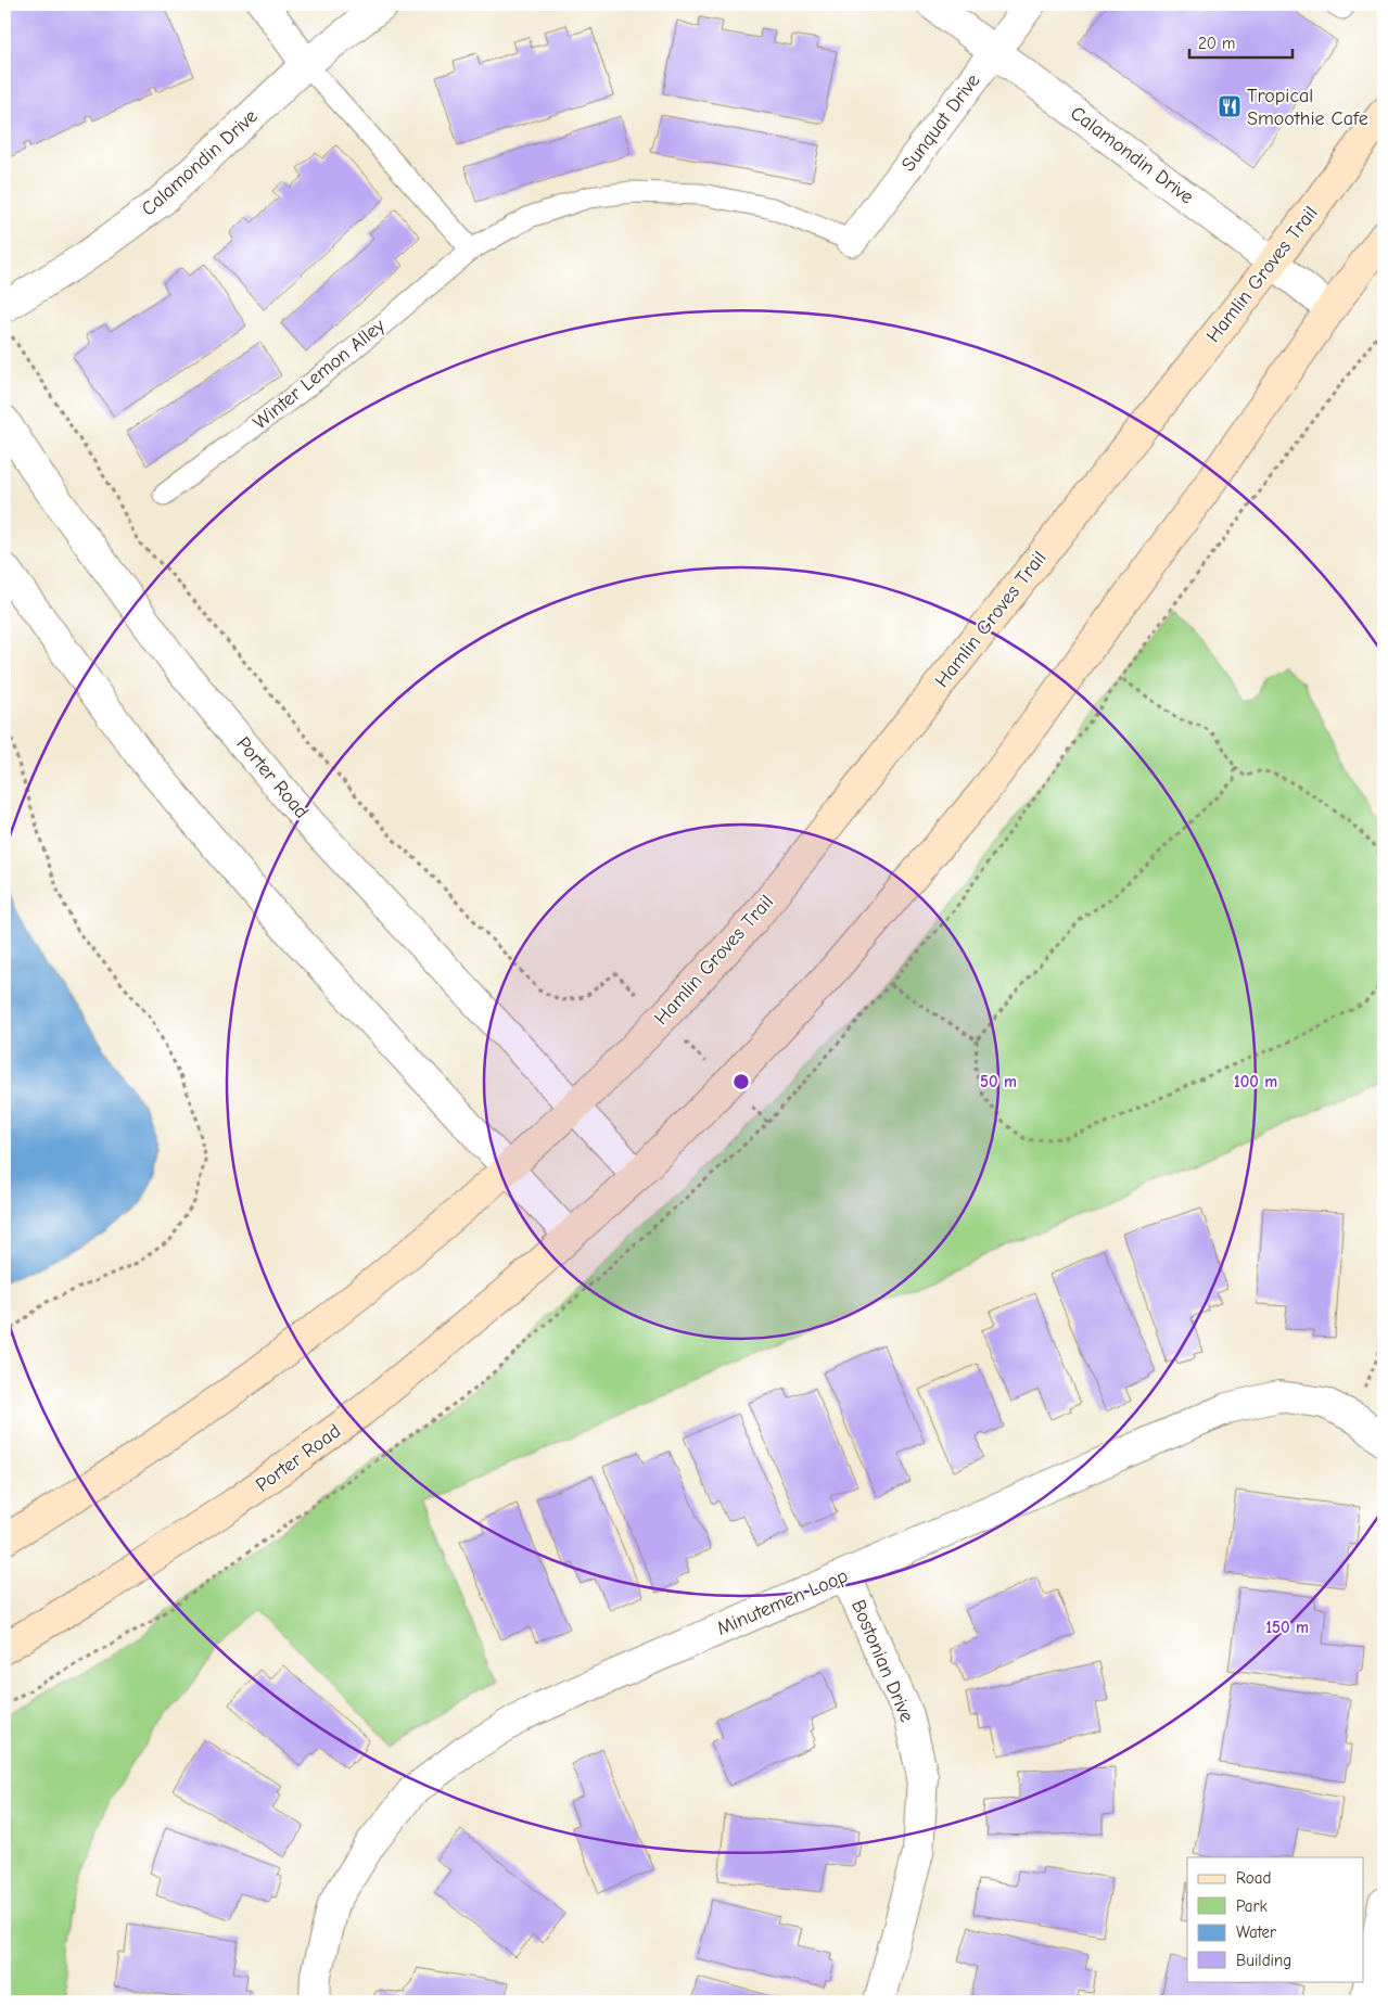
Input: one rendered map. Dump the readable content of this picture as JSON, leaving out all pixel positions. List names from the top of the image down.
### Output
{
  "streets": {
    "main road": ["Hamlin Groves Trail", "Porter Road"],
    "street": [
      "Sunquat Drive",
      "Calamondin Drive",
      "Minutemen Loop",
      "Bostonian Drive"
    ],
    "lane": ["Winter Lemon Alley"]
  },
  "crossings": [
    ["Sunquat Drive", "Calamondin Drive"],
    ["Sunquat Drive", "Winter Lemon Alley"],
    ["Calamondin Drive", "Hamlin Groves Trail"],
    ["Hamlin Groves Trail", "Porter Road"],
    ["Minutemen Loop", "Bostonian Drive"]
  ],
  "places": {
    "restaurant": ["Tropical Smoothie Cafe"]
  },
  "legend": [
    "Road",
    "Park",
    "Water",
    "Building"
  ],
  "scale_bar": "20 m",
  "rings": ["50 m", "100 m", "150 m"]
}
